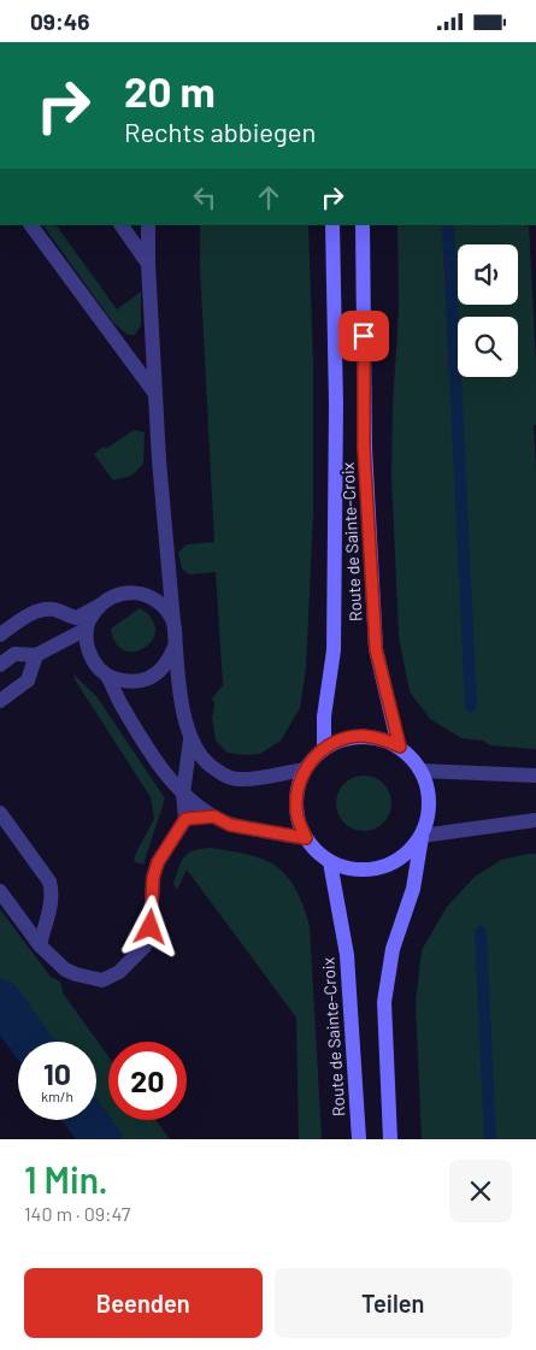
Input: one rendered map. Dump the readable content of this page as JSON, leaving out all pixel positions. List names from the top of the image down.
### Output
{
  "streets": {
    "main road": ["Route de Sainte-Croix"]
  },
  "page": {
    "status": "09:46",
    "turn": ["20 m", "Rechts abbiegen"],
    "speed": "10 km/h",
    "limit": "20",
    "heading": ["1 Min.", "140 m · 09:47"],
    "buttons": ["Beenden", "Teilen"]
  }
}
